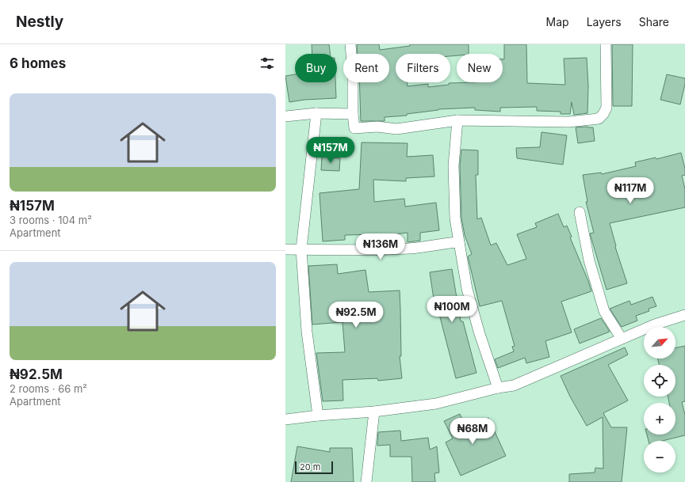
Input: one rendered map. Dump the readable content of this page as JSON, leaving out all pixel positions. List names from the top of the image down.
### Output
{
  "scale_bar": "20 m",
  "north": "top right",
  "page": {
    "header": "Nestly",
    "nav": ["Map", "Layers", "Share"],
    "heading": "6 homes",
    "chip": [
      "Buy",
      "Rent",
      "Filters",
      "New"
    ],
    "list": [
      {
        "name": "₦157M",
        "note": "3 rooms · 104 m² · Apartment"
      },
      {
        "name": "₦92.5M",
        "note": "2 rooms · 66 m² · Apartment"
      }
    ],
    "price": [
      "₦157M",
      "₦117M",
      "₦136M",
      "₦100M",
      "₦92.5M",
      "₦68M"
    ],
    "map_buttons": ["+", "−"],
    "scale": "20 m"
  }
}
